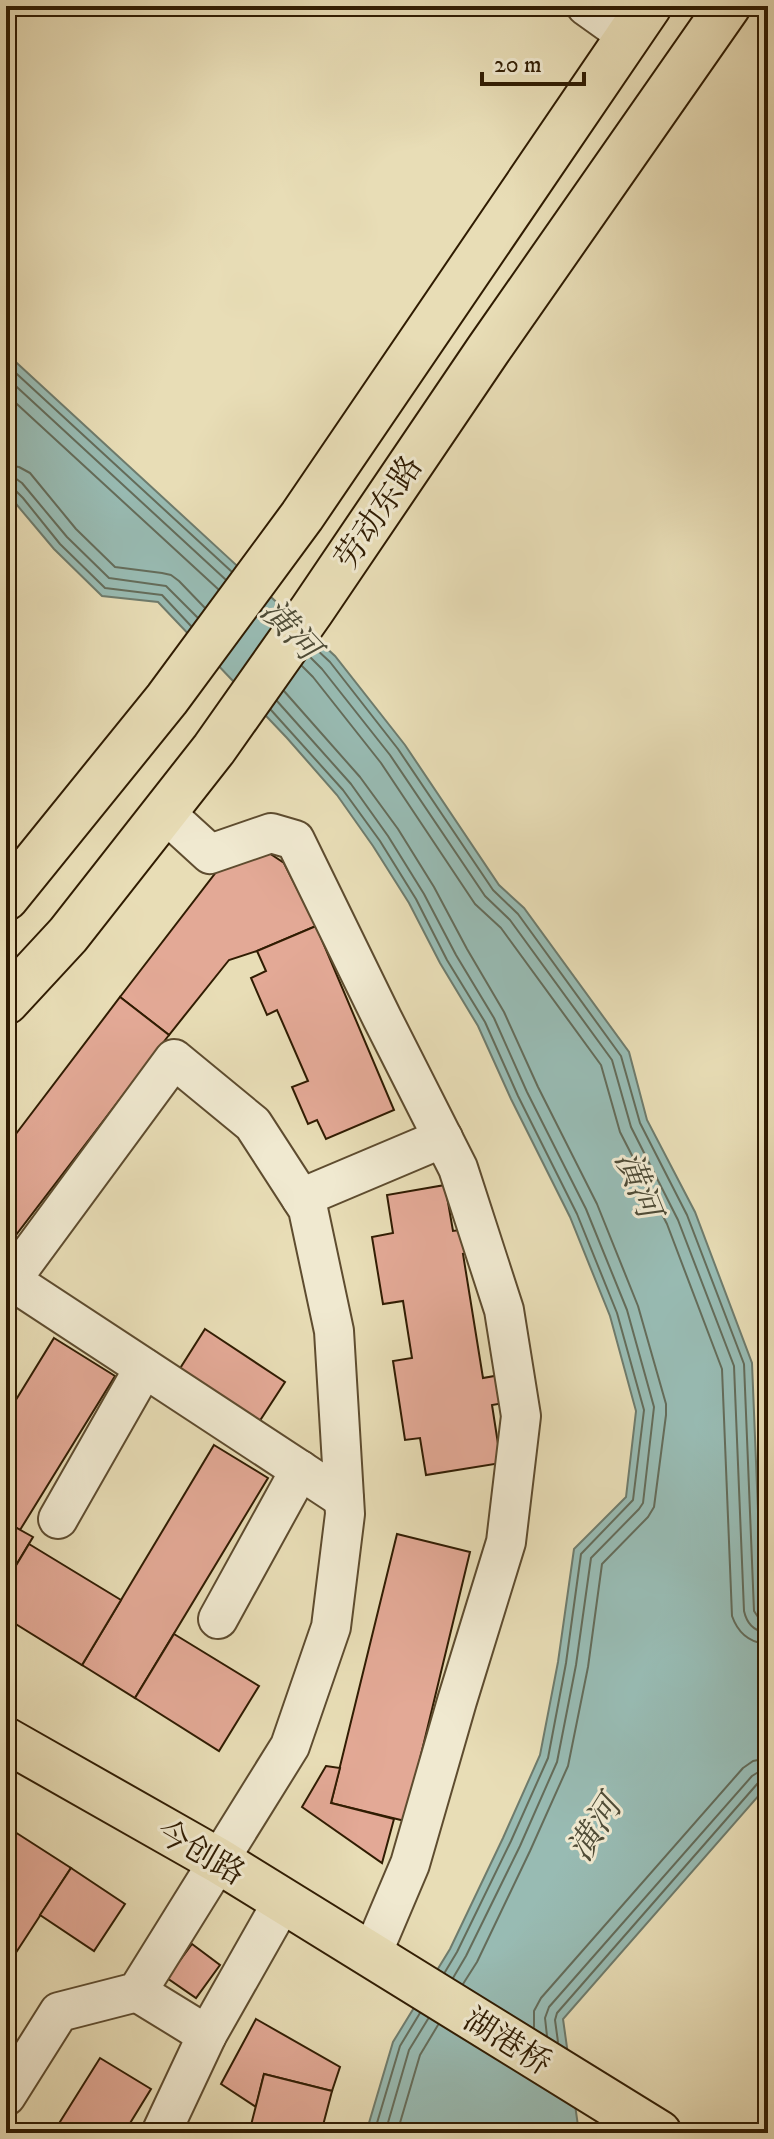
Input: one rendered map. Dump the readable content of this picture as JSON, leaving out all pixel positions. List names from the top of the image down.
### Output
{
  "streets": {
    "main road": ["劳动东路", "今创路", "湖港桥"]
  },
  "crossings": [
    ["今创路", "湖港桥"]
  ],
  "water": ["潢河"],
  "scale_bar": "20 m"
}
